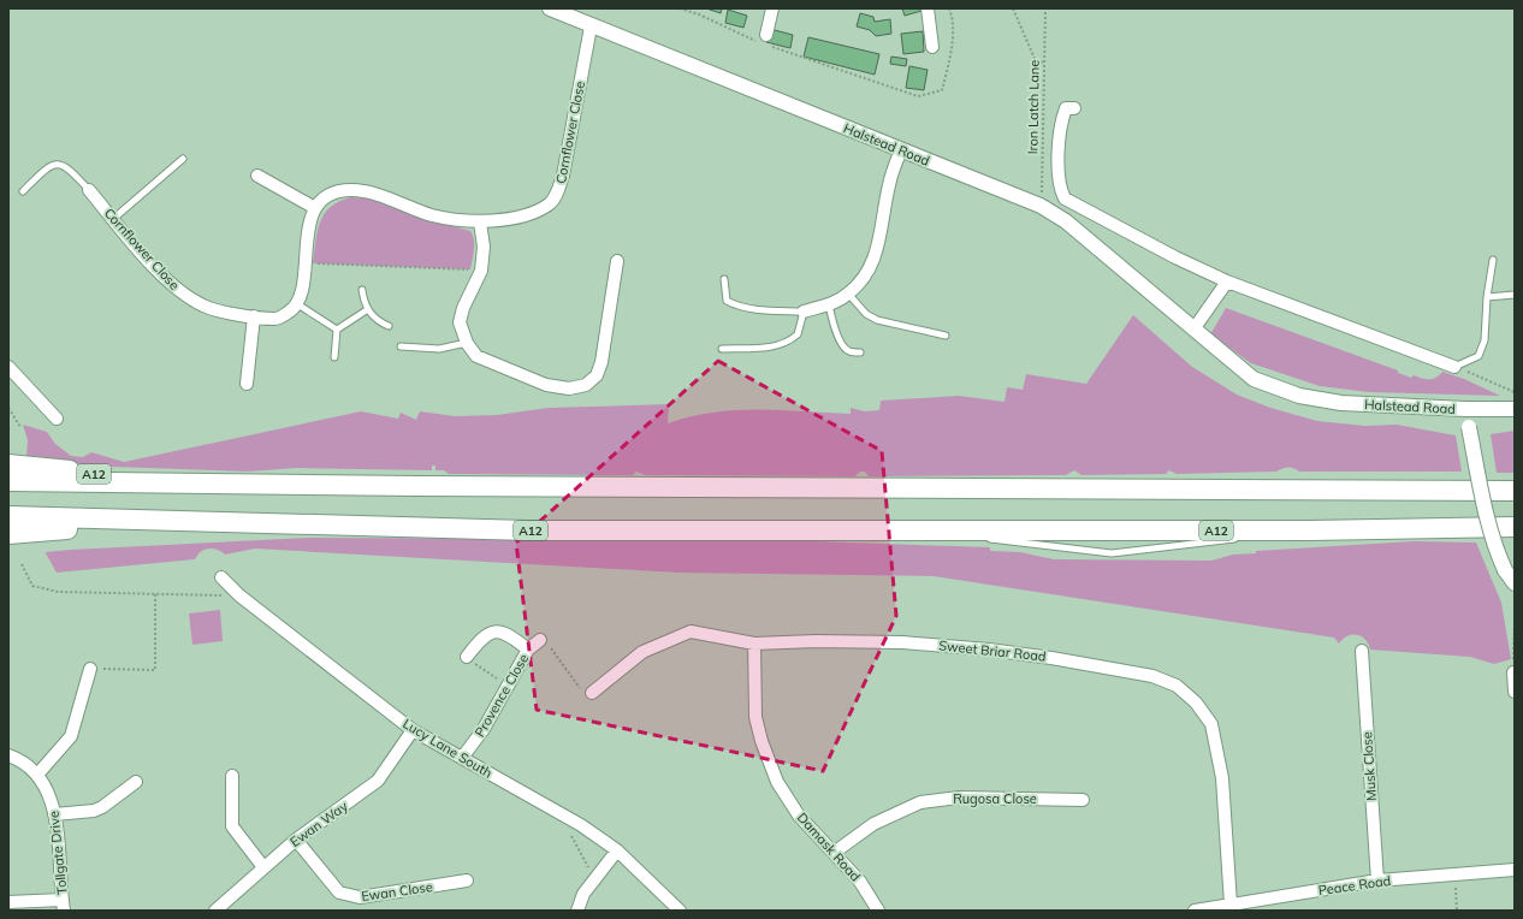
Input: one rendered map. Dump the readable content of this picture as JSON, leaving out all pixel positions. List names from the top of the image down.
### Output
{
  "streets": {
    "highway": ["A12"],
    "street": [
      "Cornflower Close",
      "Halstead Road",
      "Sweet Briar Road",
      "Provence Close",
      "Lucy Lane South",
      "Musk Close",
      "Rugosa Close",
      "Ewan Way",
      "Damask Road",
      "Tollgate Drive",
      "Peace Road",
      "Ewan Close"
    ],
    "path": ["Iron Latch Lane"]
  },
  "crossings": [
    ["Iron Latch Lane", "Halstead Road"],
    ["Cornflower Close", "Halstead Road"],
    ["Sweet Briar Road", "Damask Road"],
    ["Sweet Briar Road", "Peace Road"],
    ["Provence Close", "Lucy Lane South"],
    ["Lucy Lane South", "Ewan Way"],
    ["Musk Close", "Peace Road"],
    ["Rugosa Close", "Damask Road"],
    ["Ewan Way", "Ewan Close"]
  ]
}
